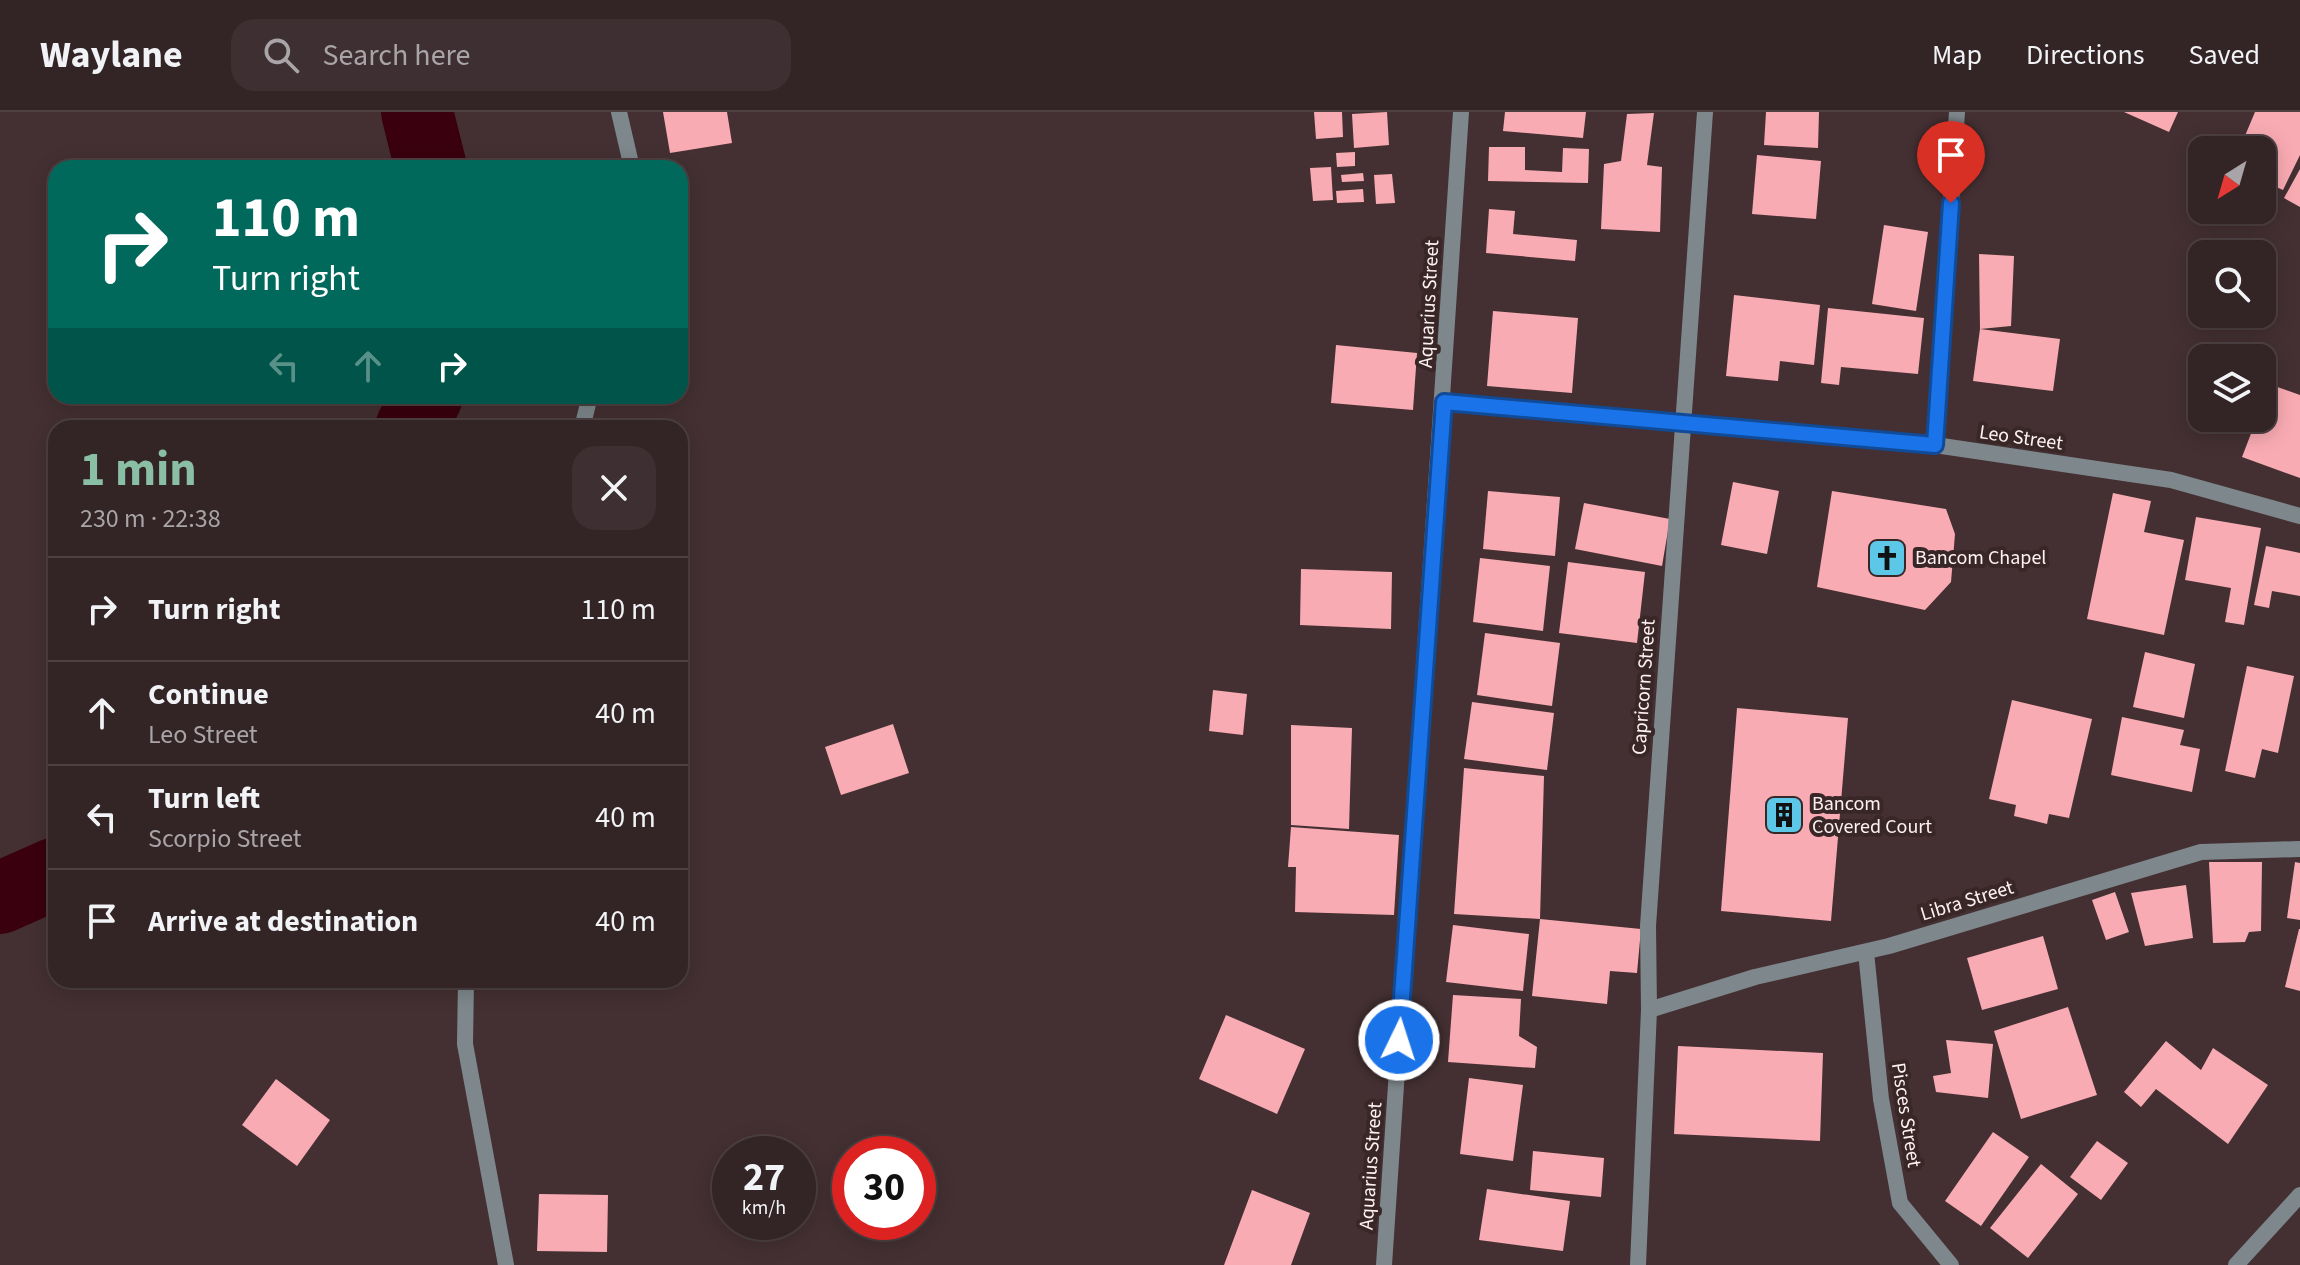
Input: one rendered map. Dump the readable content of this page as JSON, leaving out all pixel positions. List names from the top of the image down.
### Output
{
  "streets": {
    "street": [
      "Aquarius Street",
      "Leo Street",
      "Capricorn Street",
      "Libra Street",
      "Pisces Street"
    ]
  },
  "crossings": [
    ["Aquarius Street", "Leo Street"],
    ["Leo Street", "Capricorn Street"],
    ["Capricorn Street", "Libra Street"],
    ["Libra Street", "Pisces Street"]
  ],
  "places": {
    "church": ["Bancom Chapel"],
    "building": ["Bancom Covered Court"]
  },
  "north": "bottom left",
  "page": {
    "header": "Waylane",
    "search": "Search here",
    "nav": ["Map", "Directions", "Saved"],
    "turn": ["110 m", "Turn right"],
    "heading": ["1 min", "230 m · 22:38"],
    "list": [
      {
        "name": "Turn right",
        "value": "110 m"
      },
      {
        "name": "Continue",
        "note": "Leo Street",
        "value": "40 m"
      },
      {
        "name": "Turn left",
        "note": "Scorpio Street",
        "value": "40 m"
      },
      {
        "name": "Arrive at destination",
        "value": "40 m"
      }
    ],
    "speed": "27 km/h",
    "limit": "30"
  }
}
